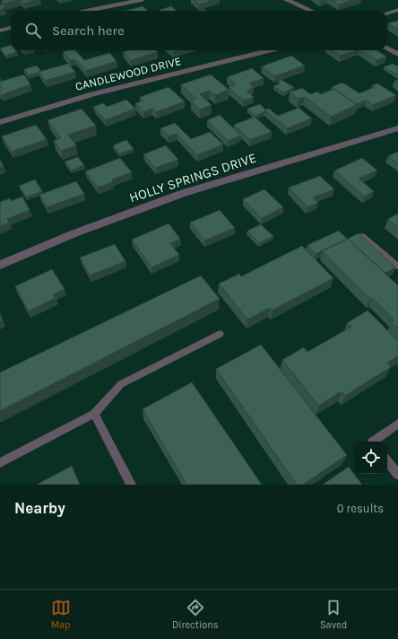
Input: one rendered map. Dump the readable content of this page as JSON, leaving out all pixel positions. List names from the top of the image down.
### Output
{
  "streets": {
    "street": ["CANDLEWOOD DRIVE", "HOLLY SPRINGS DRIVE"]
  },
  "page": {
    "search": "Search here",
    "heading": ["Nearby", "0 results"],
    "nav": ["Map", "Directions", "Saved"]
  }
}
